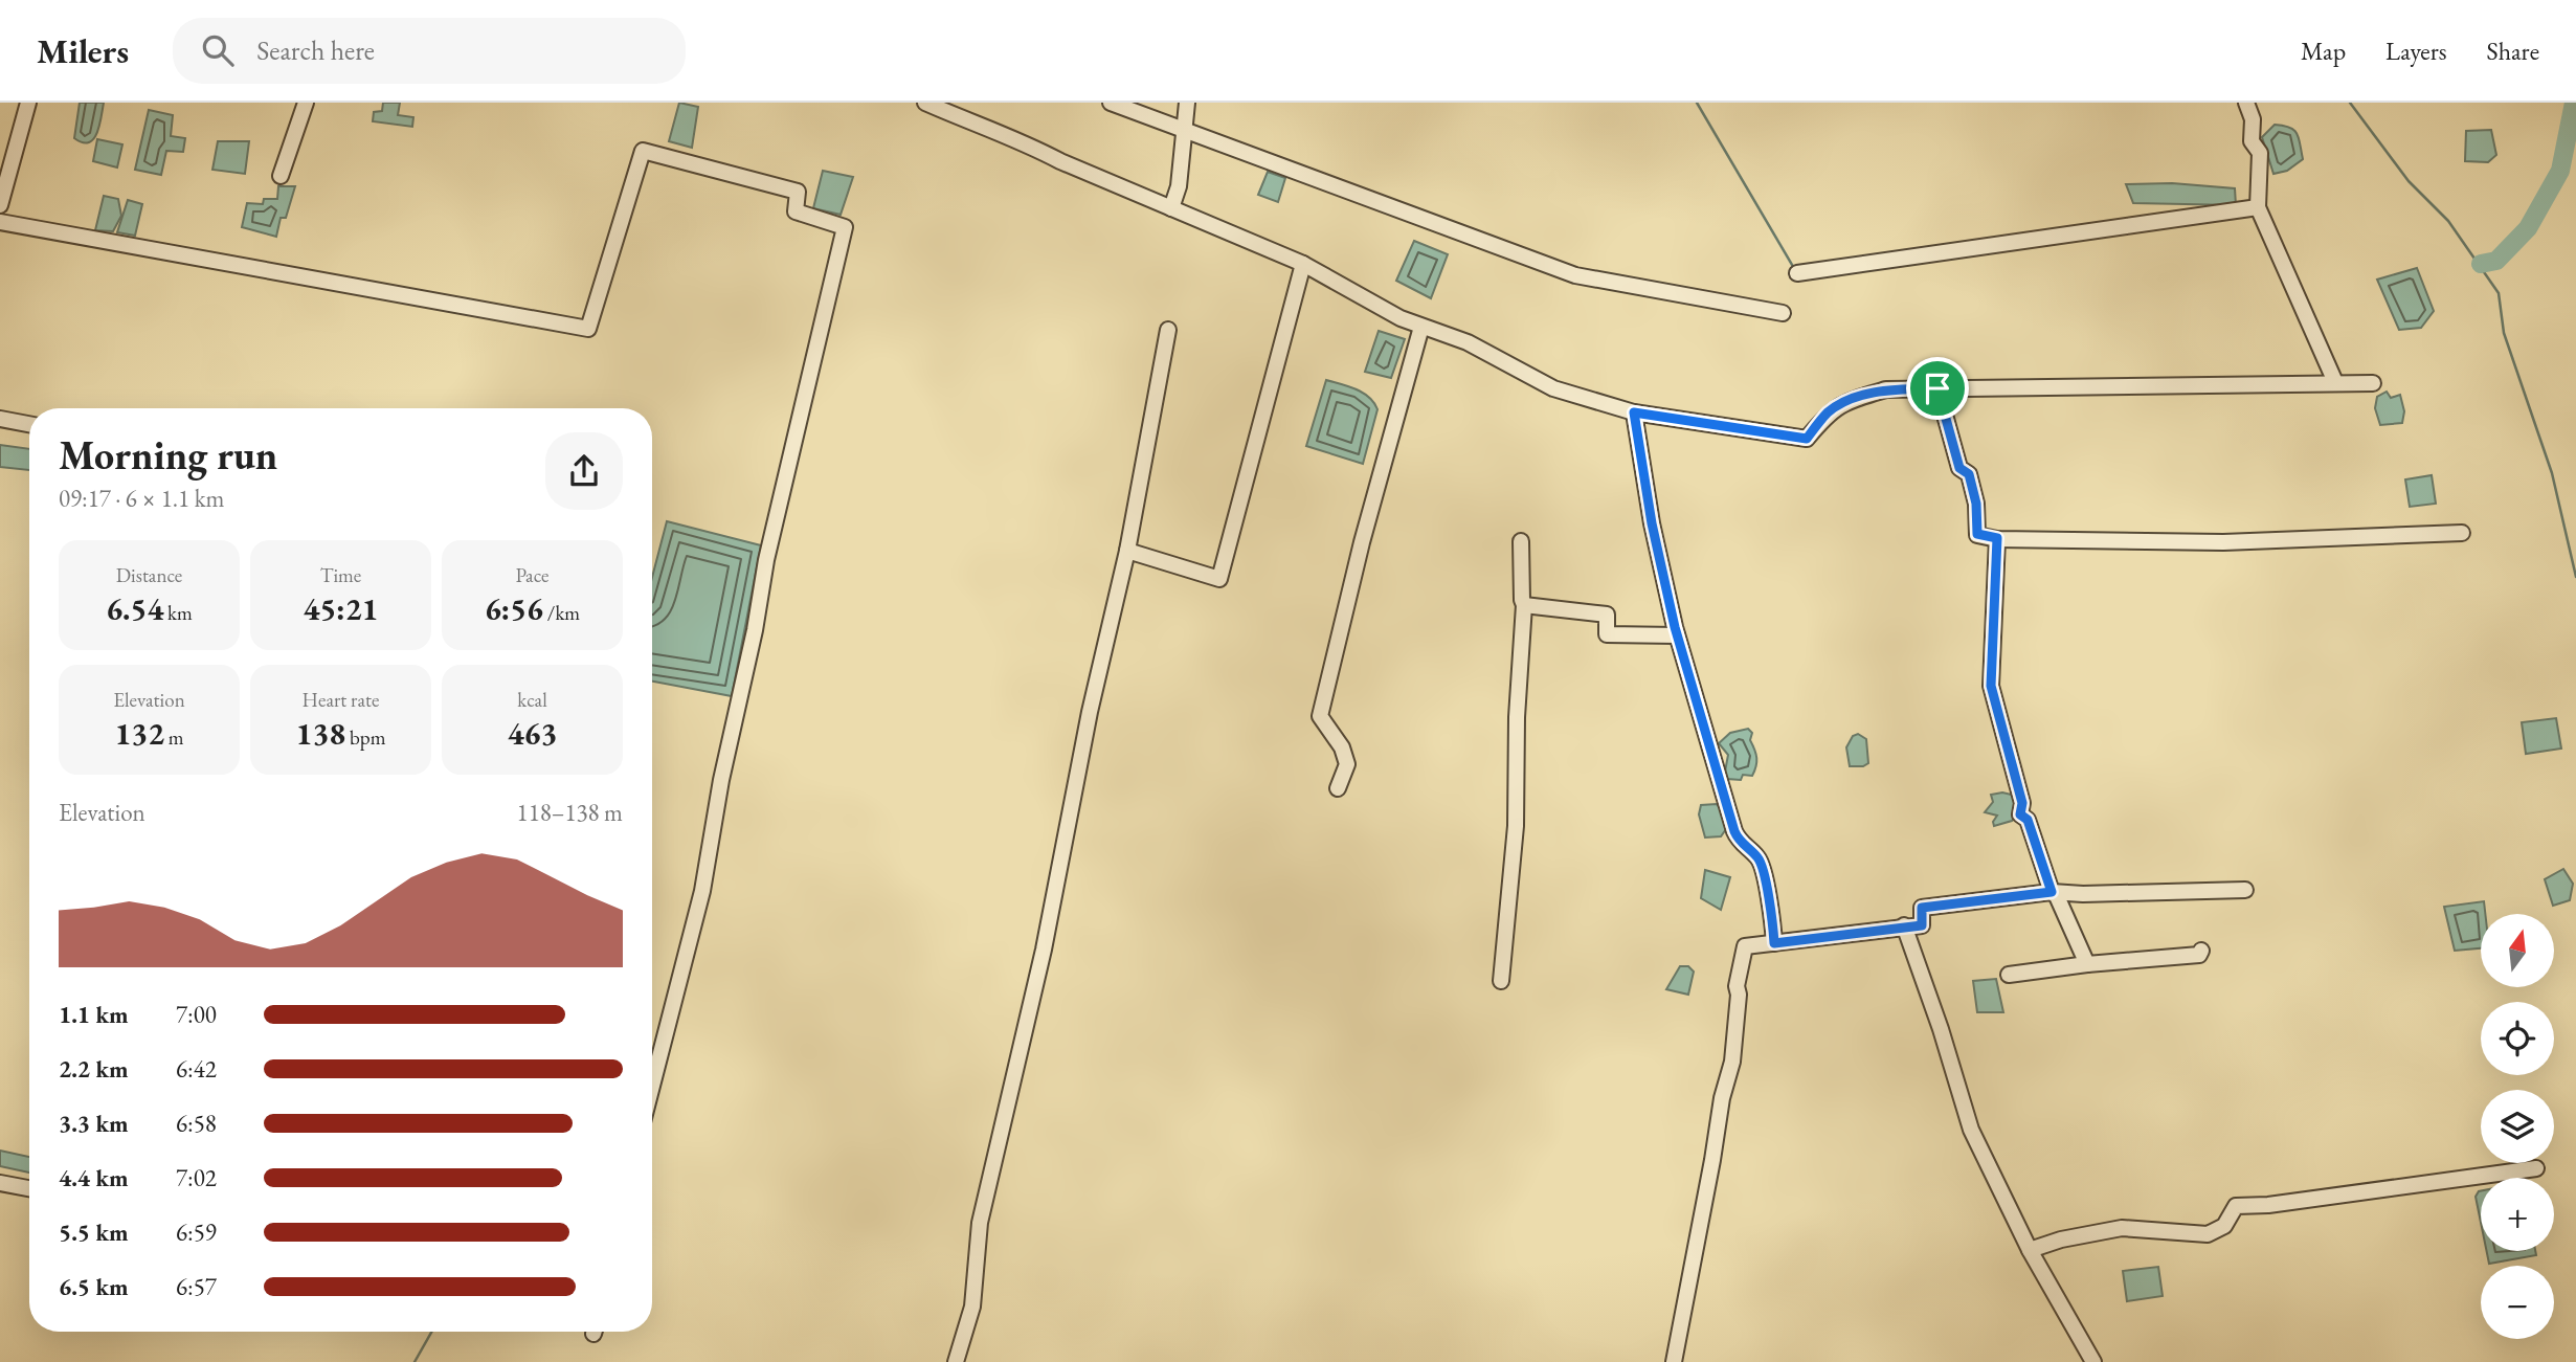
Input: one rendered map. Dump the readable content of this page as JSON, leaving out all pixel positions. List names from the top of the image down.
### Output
{
  "north": "top",
  "page": {
    "header": "Milers",
    "search": "Search here",
    "nav": ["Map", "Layers", "Share"],
    "heading": ["Morning run", "09:17 · 6 × 1.1 km"],
    "stats": [
      ["Distance", "6.54 km"],
      ["Time", "45:21"],
      ["Pace", "6:56 /km"],
      ["Elevation", "132 m"],
      ["Heart rate", "138 bpm"],
      ["kcal", "463"]
    ],
    "chart": ["Elevation", "118–138 m"],
    "map_buttons": ["+", "−"],
    "list": [
      {
        "name": "1.1 km",
        "note": "7:00"
      },
      {
        "name": "2.2 km",
        "note": "6:42"
      },
      {
        "name": "3.3 km",
        "note": "6:58"
      },
      {
        "name": "4.4 km",
        "note": "7:02"
      },
      {
        "name": "5.5 km",
        "note": "6:59"
      },
      {
        "name": "6.5 km",
        "note": "6:57"
      }
    ]
  }
}
